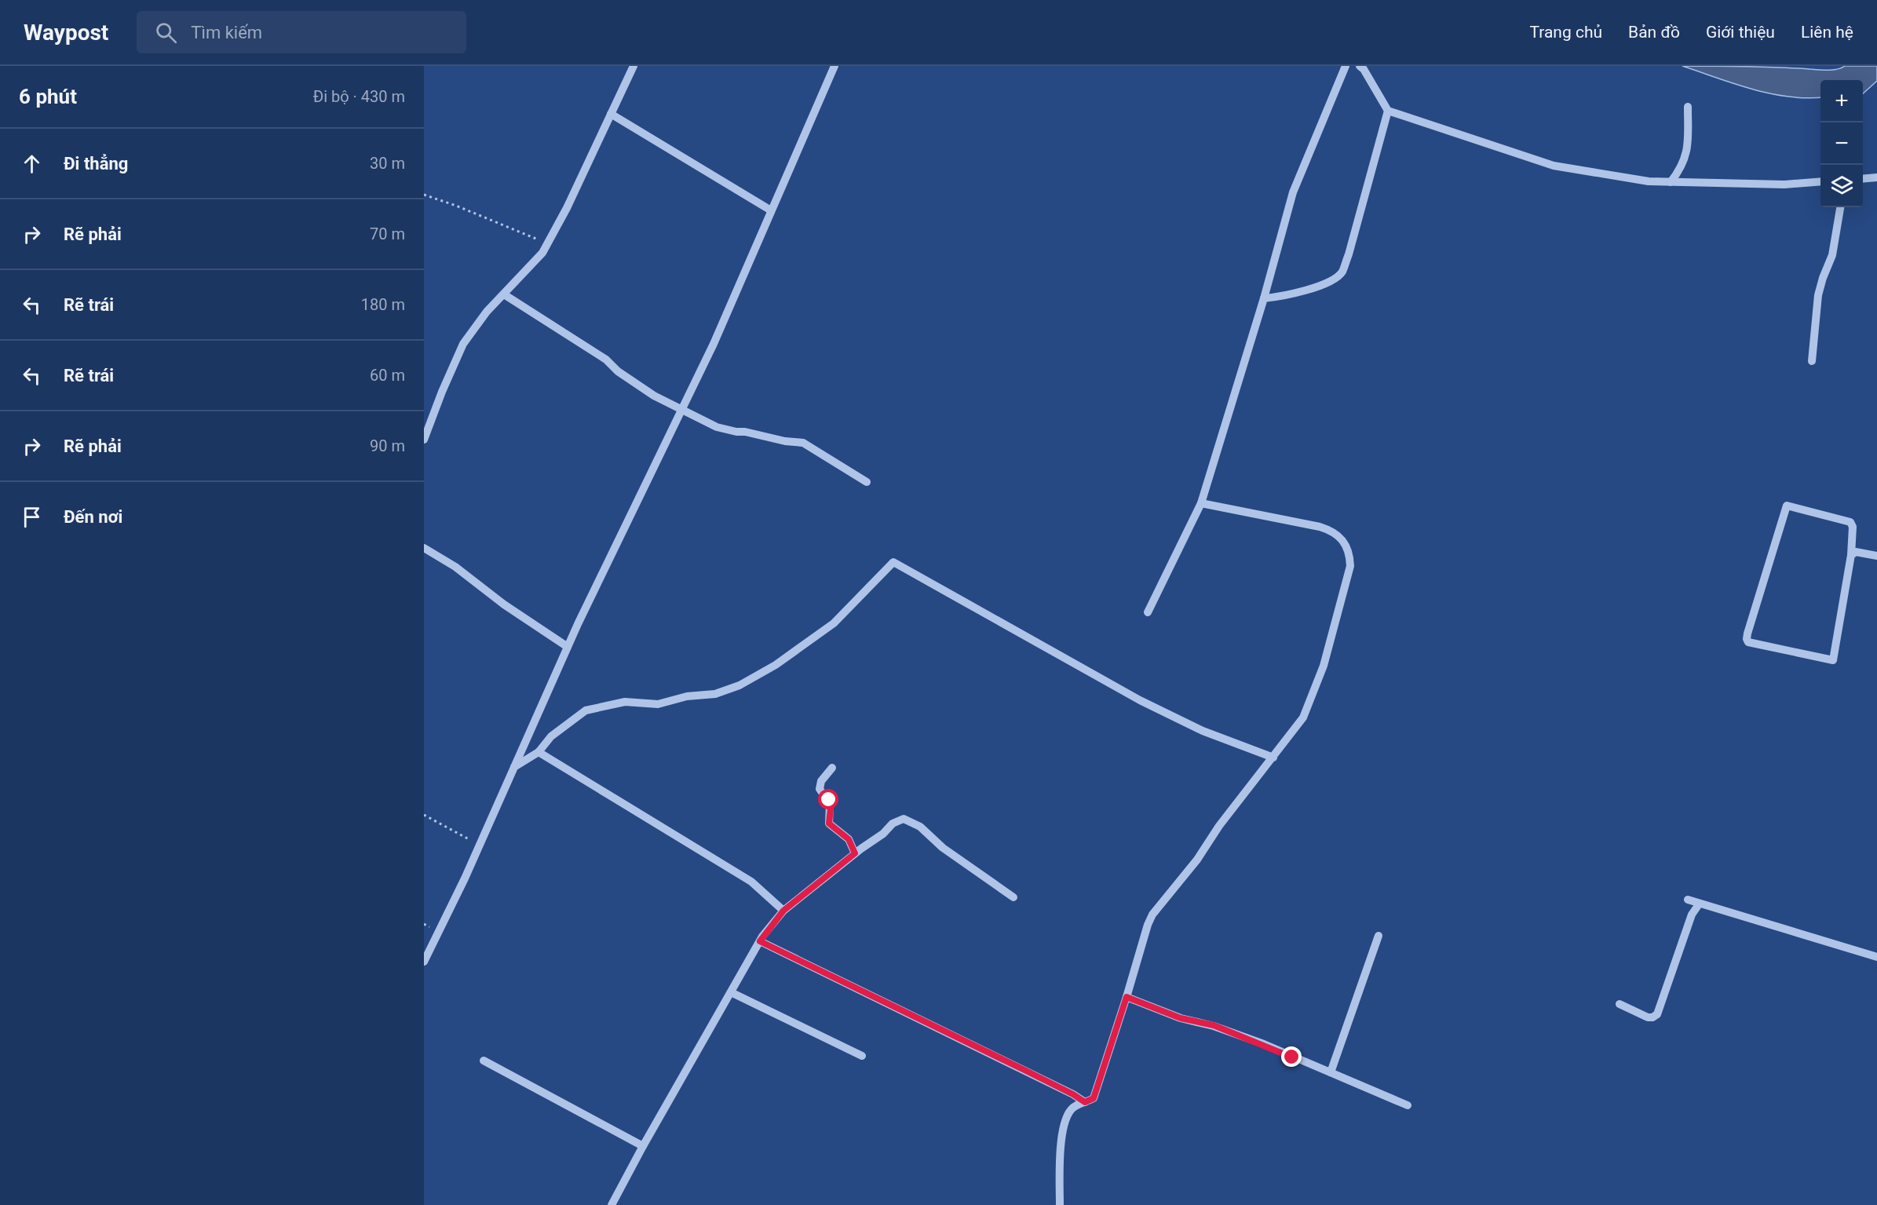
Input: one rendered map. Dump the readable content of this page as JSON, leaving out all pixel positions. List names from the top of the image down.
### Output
{
  "page": {
    "header": "Waypost",
    "search": "Tìm kiếm",
    "nav": [
      "Trang chủ",
      "Bản đồ",
      "Giới thiệu",
      "Liên hệ"
    ],
    "heading": ["6 phút", "Đi bộ · 430 m"],
    "map_buttons": ["+", "−"],
    "list": [
      ["Đi thẳng", "30 m"],
      ["Rẽ phải", "70 m"],
      ["Rẽ trái", "180 m"],
      ["Rẽ trái", "60 m"],
      ["Rẽ phải", "90 m"],
      "Đến nơi"
    ]
  }
}
